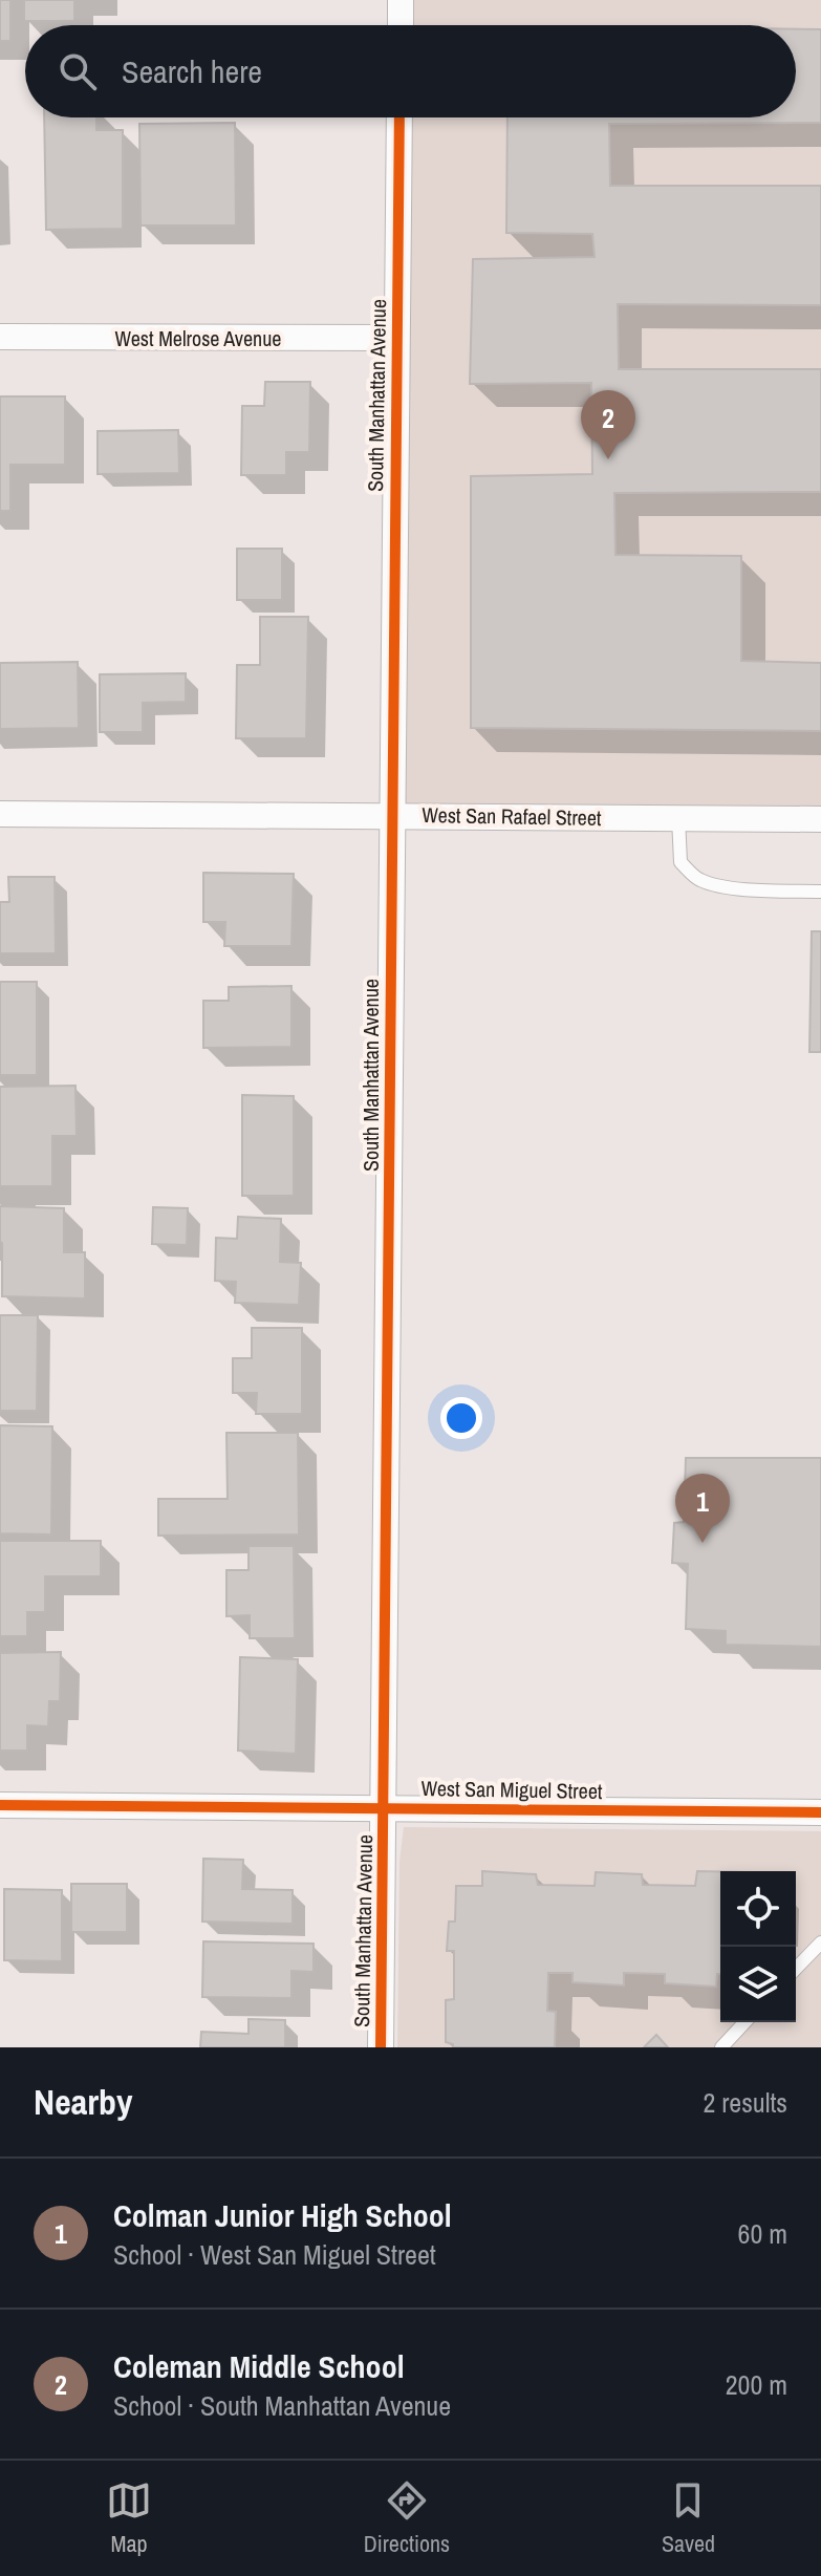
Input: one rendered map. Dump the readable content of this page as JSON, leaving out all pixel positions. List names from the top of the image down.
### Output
{
  "streets": {
    "street": [
      "West Melrose Avenue",
      "South Manhattan Avenue",
      "West San Rafael Street",
      "West San Miguel Street"
    ]
  },
  "crossings": [
    ["West Melrose Avenue", "South Manhattan Avenue"],
    ["South Manhattan Avenue", "West San Rafael Street"],
    ["South Manhattan Avenue", "West San Miguel Street"]
  ],
  "page": {
    "search": "Search here",
    "pins": ["2", "1"],
    "heading": ["Nearby", "2 results"],
    "list": [
      {
        "mark": "1",
        "name": "Colman Junior High School",
        "note": "School · West San Miguel Street",
        "value": "60 m"
      },
      {
        "mark": "2",
        "name": "Coleman Middle School",
        "note": "School · South Manhattan Avenue",
        "value": "200 m"
      }
    ],
    "nav": ["Map", "Directions", "Saved"]
  }
}
